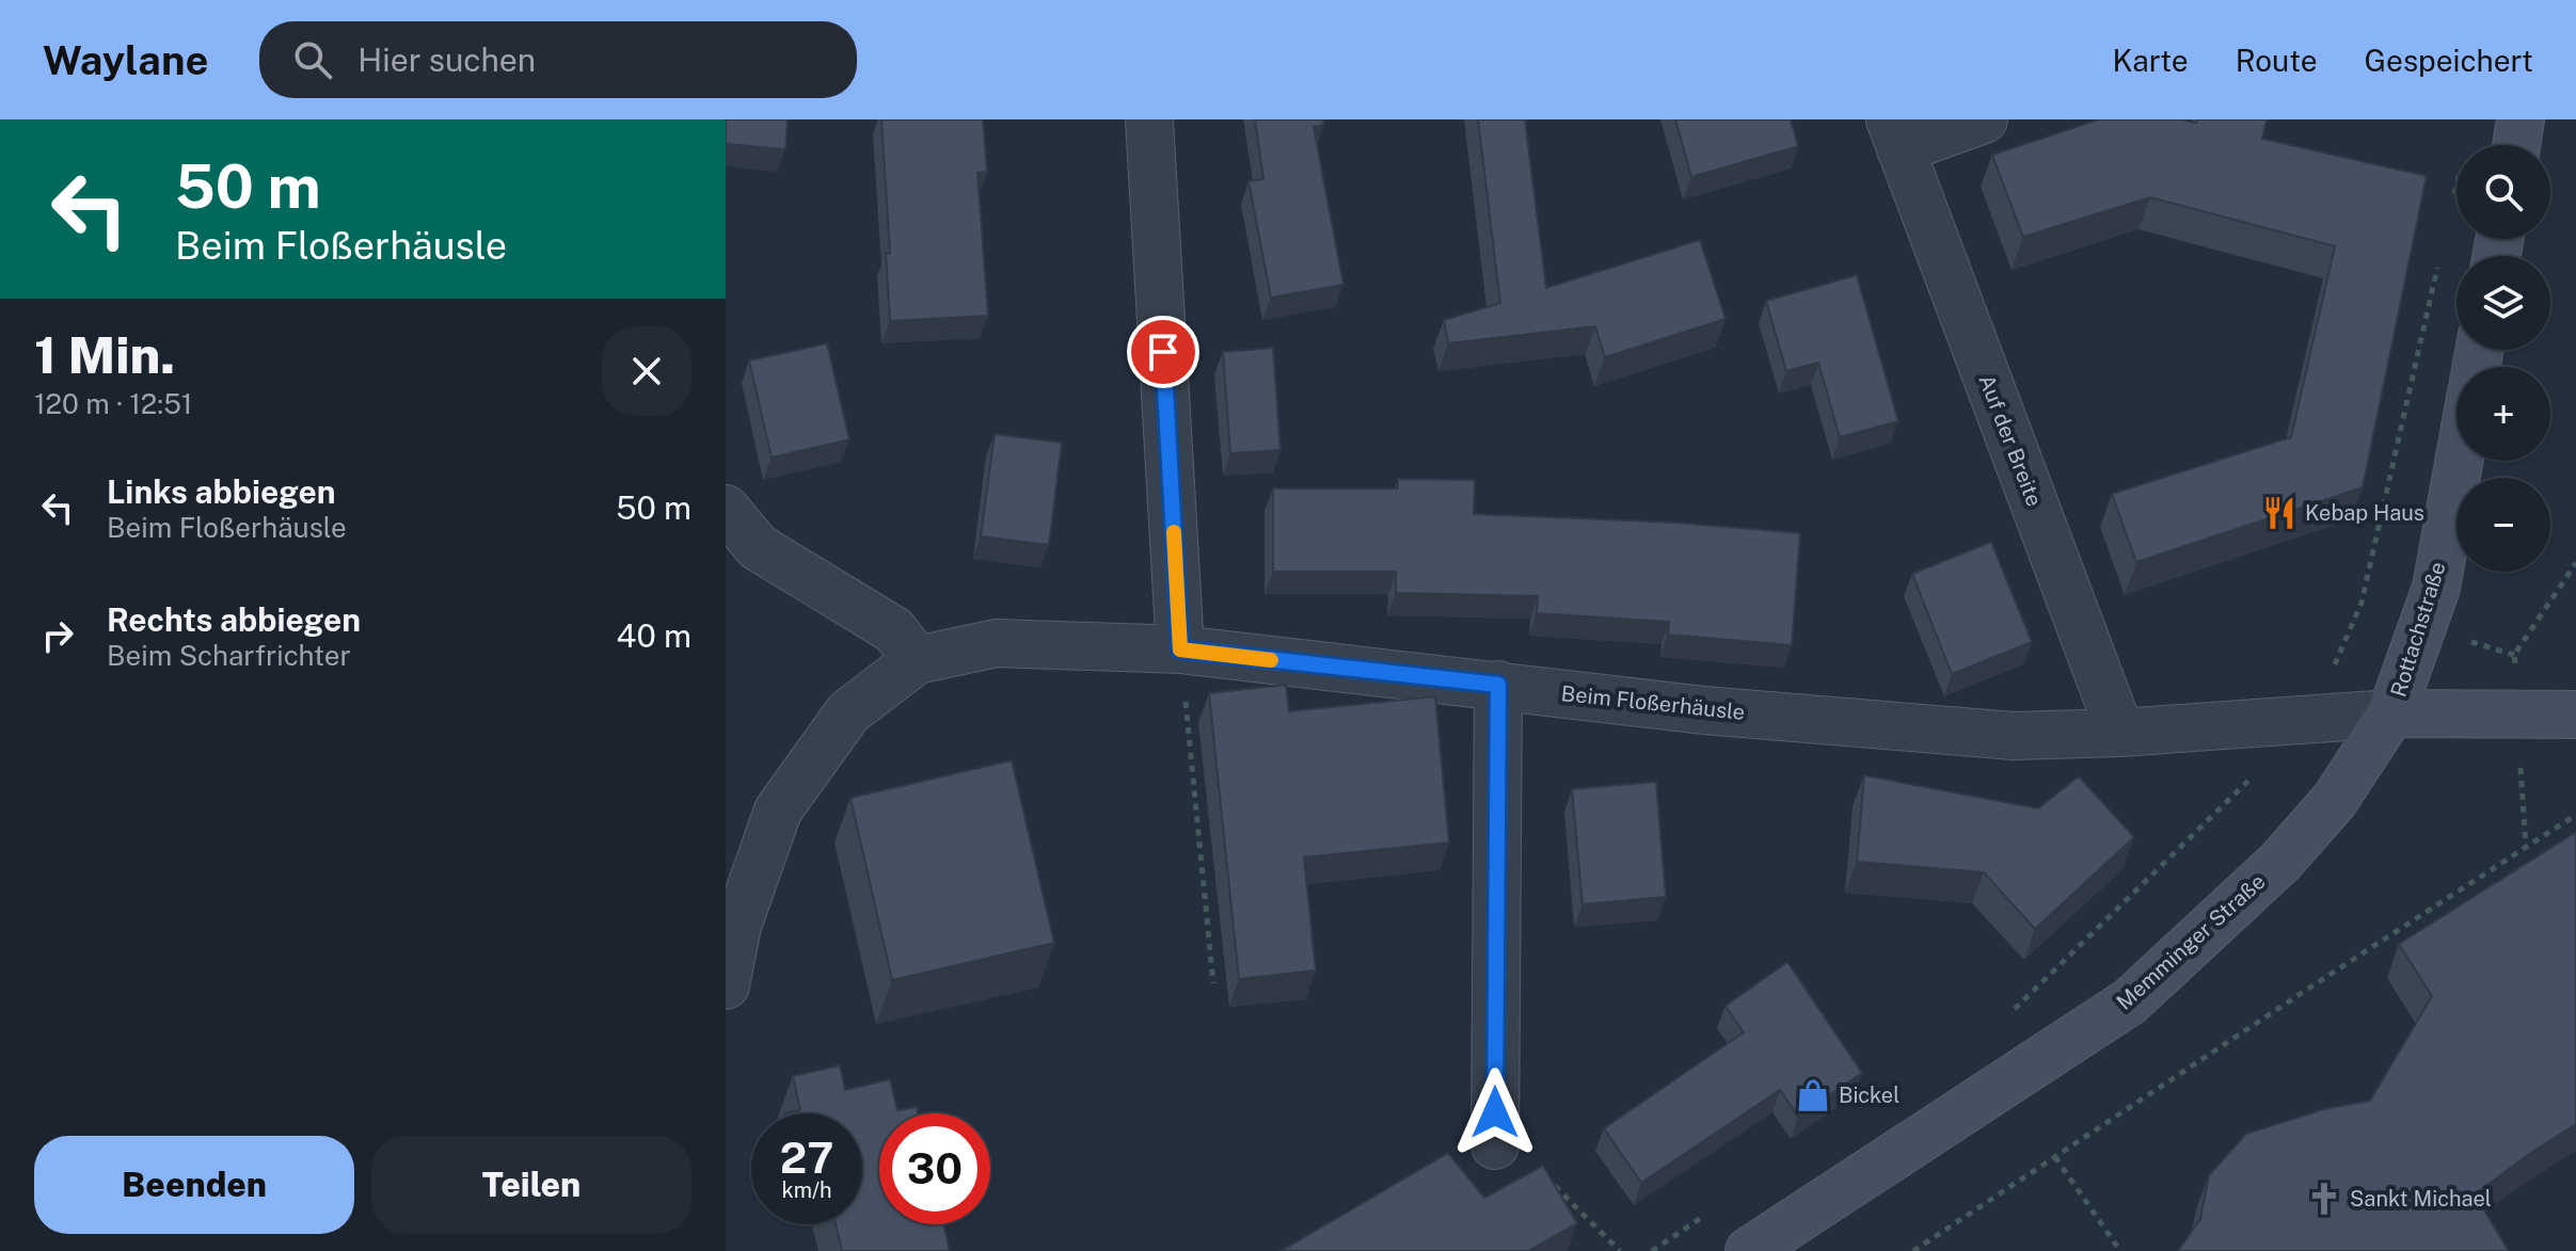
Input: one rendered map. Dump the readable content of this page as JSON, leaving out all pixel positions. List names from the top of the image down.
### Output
{
  "streets": {
    "main road": ["Rottachstraße", "Memminger Straße"],
    "street": ["Auf der Breite", "Beim Floßerhäusle"]
  },
  "crossings": [
    ["Auf der Breite", "Beim Floßerhäusle"],
    ["Rottachstraße", "Beim Floßerhäusle"],
    ["Rottachstraße", "Memminger Straße"],
    ["Beim Floßerhäusle", "Memminger Straße"]
  ],
  "places": {
    "restaurant": ["Kebap Haus"],
    "shop": ["Bickel"],
    "church": ["Sankt Michael"]
  },
  "page": {
    "header": "Waylane",
    "search": "Hier suchen",
    "nav": ["Karte", "Route", "Gespeichert"],
    "turn": ["50 m", "Beim Floßerhäusle"],
    "map_buttons": ["+", "−"],
    "heading": ["1 Min.", "120 m · 12:51"],
    "list": [
      {
        "name": "Links abbiegen",
        "note": "Beim Floßerhäusle",
        "value": "50 m"
      },
      {
        "name": "Rechts abbiegen",
        "note": "Beim Scharfrichter",
        "value": "40 m"
      }
    ],
    "speed": "27 km/h",
    "limit": "30",
    "buttons": ["Beenden", "Teilen"]
  }
}
